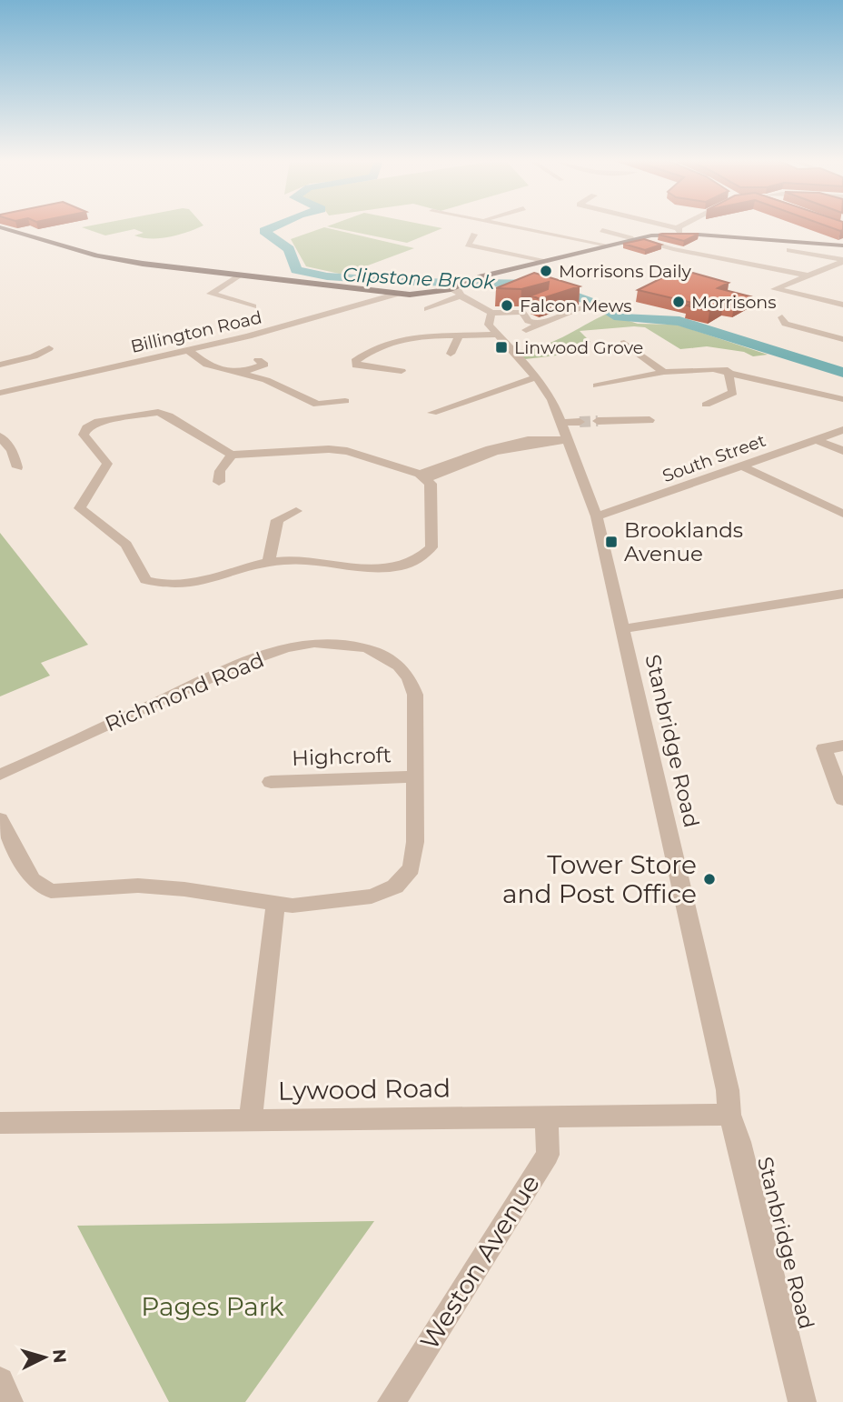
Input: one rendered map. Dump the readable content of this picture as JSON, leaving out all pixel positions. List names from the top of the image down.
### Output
{
  "streets": {
    "street": [
      "Billington Road",
      "South Street",
      "Richmond Road",
      "Stanbridge Road",
      "Highcroft",
      "Lywood Road",
      "Weston Avenue"
    ]
  },
  "crossings": [
    ["South Street", "Stanbridge Road"],
    ["Richmond Road", "Highcroft"],
    ["Stanbridge Road", "Lywood Road"],
    ["Lywood Road", "Weston Avenue"]
  ],
  "water": ["Clipstone Brook"],
  "parks": ["Pages Park"],
  "places": {
    "other": [
      "Morrisons Daily",
      "Morrisons",
      "Falcon Mews",
      "Tower Store and Post Office"
    ],
    "transit": ["Linwood Grove", "Brooklands Avenue"]
  },
  "north": "right"
}
